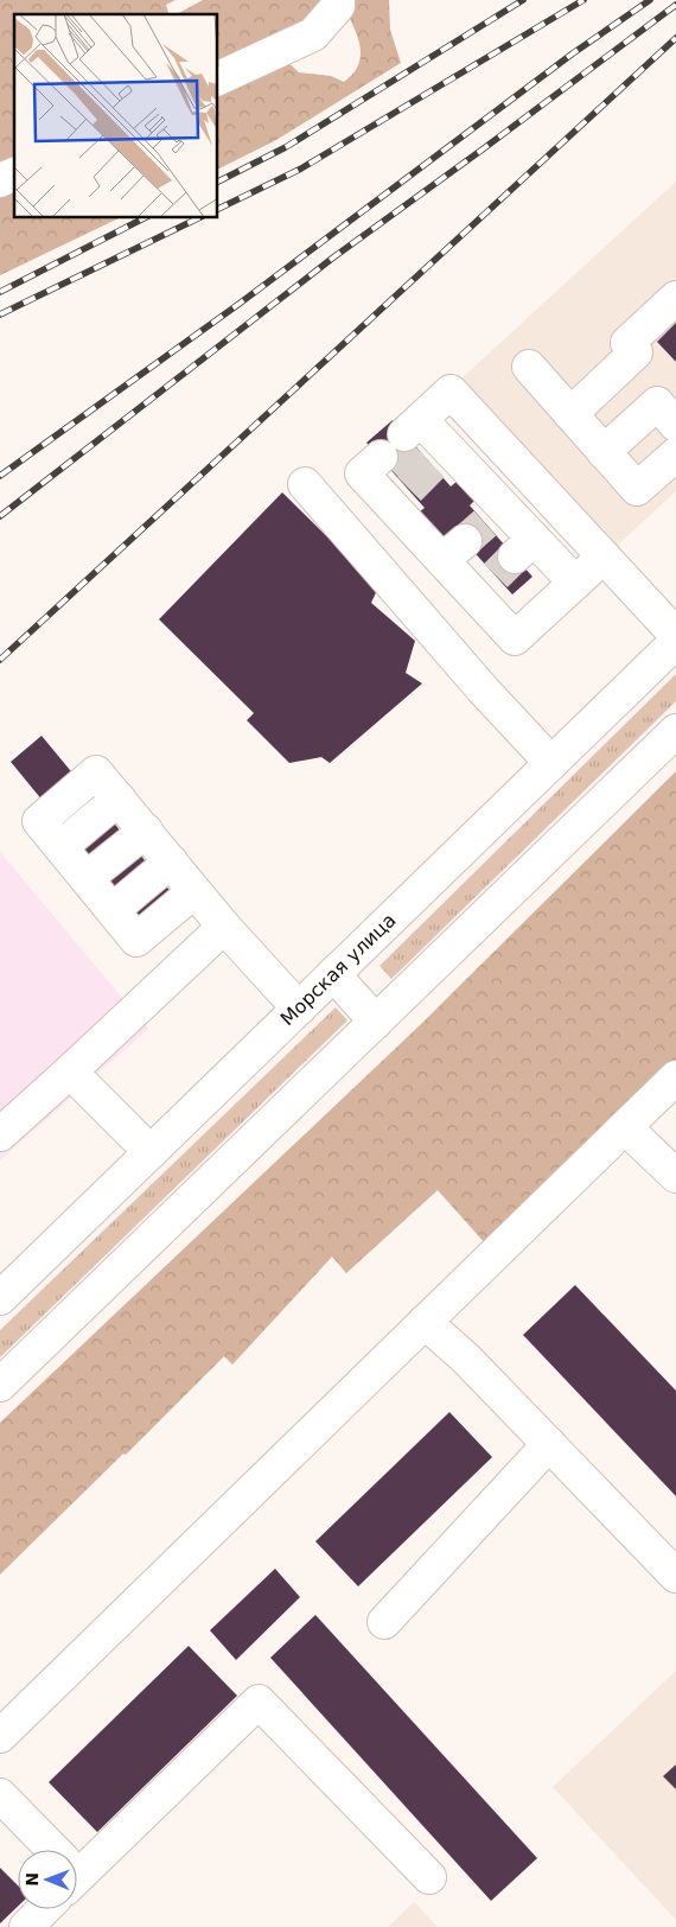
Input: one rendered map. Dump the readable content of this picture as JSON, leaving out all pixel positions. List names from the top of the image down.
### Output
{
  "streets": {
    "main road": ["Морская улица"]
  },
  "north": "left"
}
